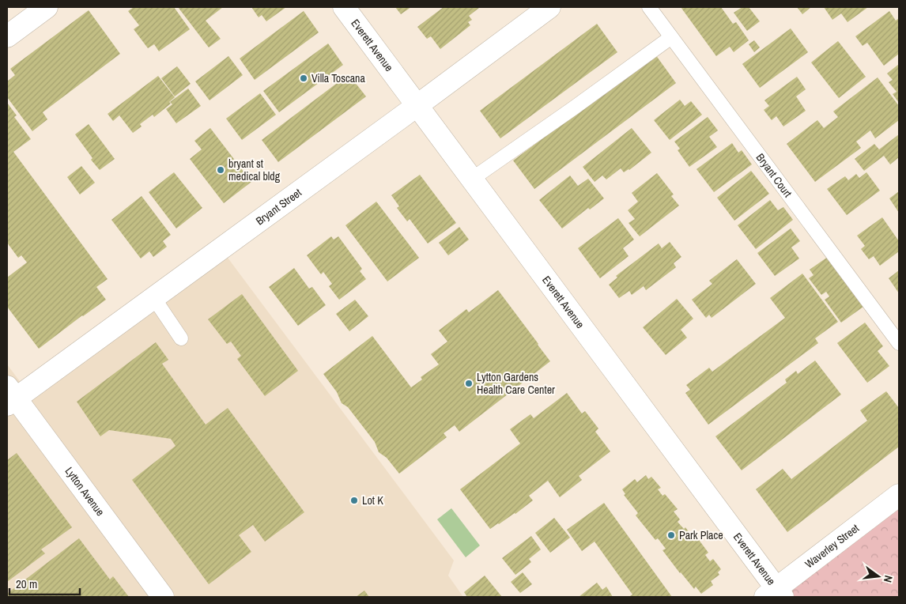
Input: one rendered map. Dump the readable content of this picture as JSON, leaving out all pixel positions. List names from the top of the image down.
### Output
{
  "streets": {
    "street": [
      "Everett Avenue",
      "Bryant Street",
      "Lytton Avenue",
      "Waverley Street"
    ],
    "lane": ["Bryant Court"]
  },
  "crossings": [
    ["Everett Avenue", "Bryant Street"],
    ["Everett Avenue", "Waverley Street"],
    ["Bryant Street", "Lytton Avenue"]
  ],
  "places": [
    "Villa Toscana",
    "bryant st medical bldg",
    "Lytton Gardens Health Care Center",
    "Lot K",
    "Park Place"
  ],
  "scale_bar": "20 m",
  "north": "right"
}
